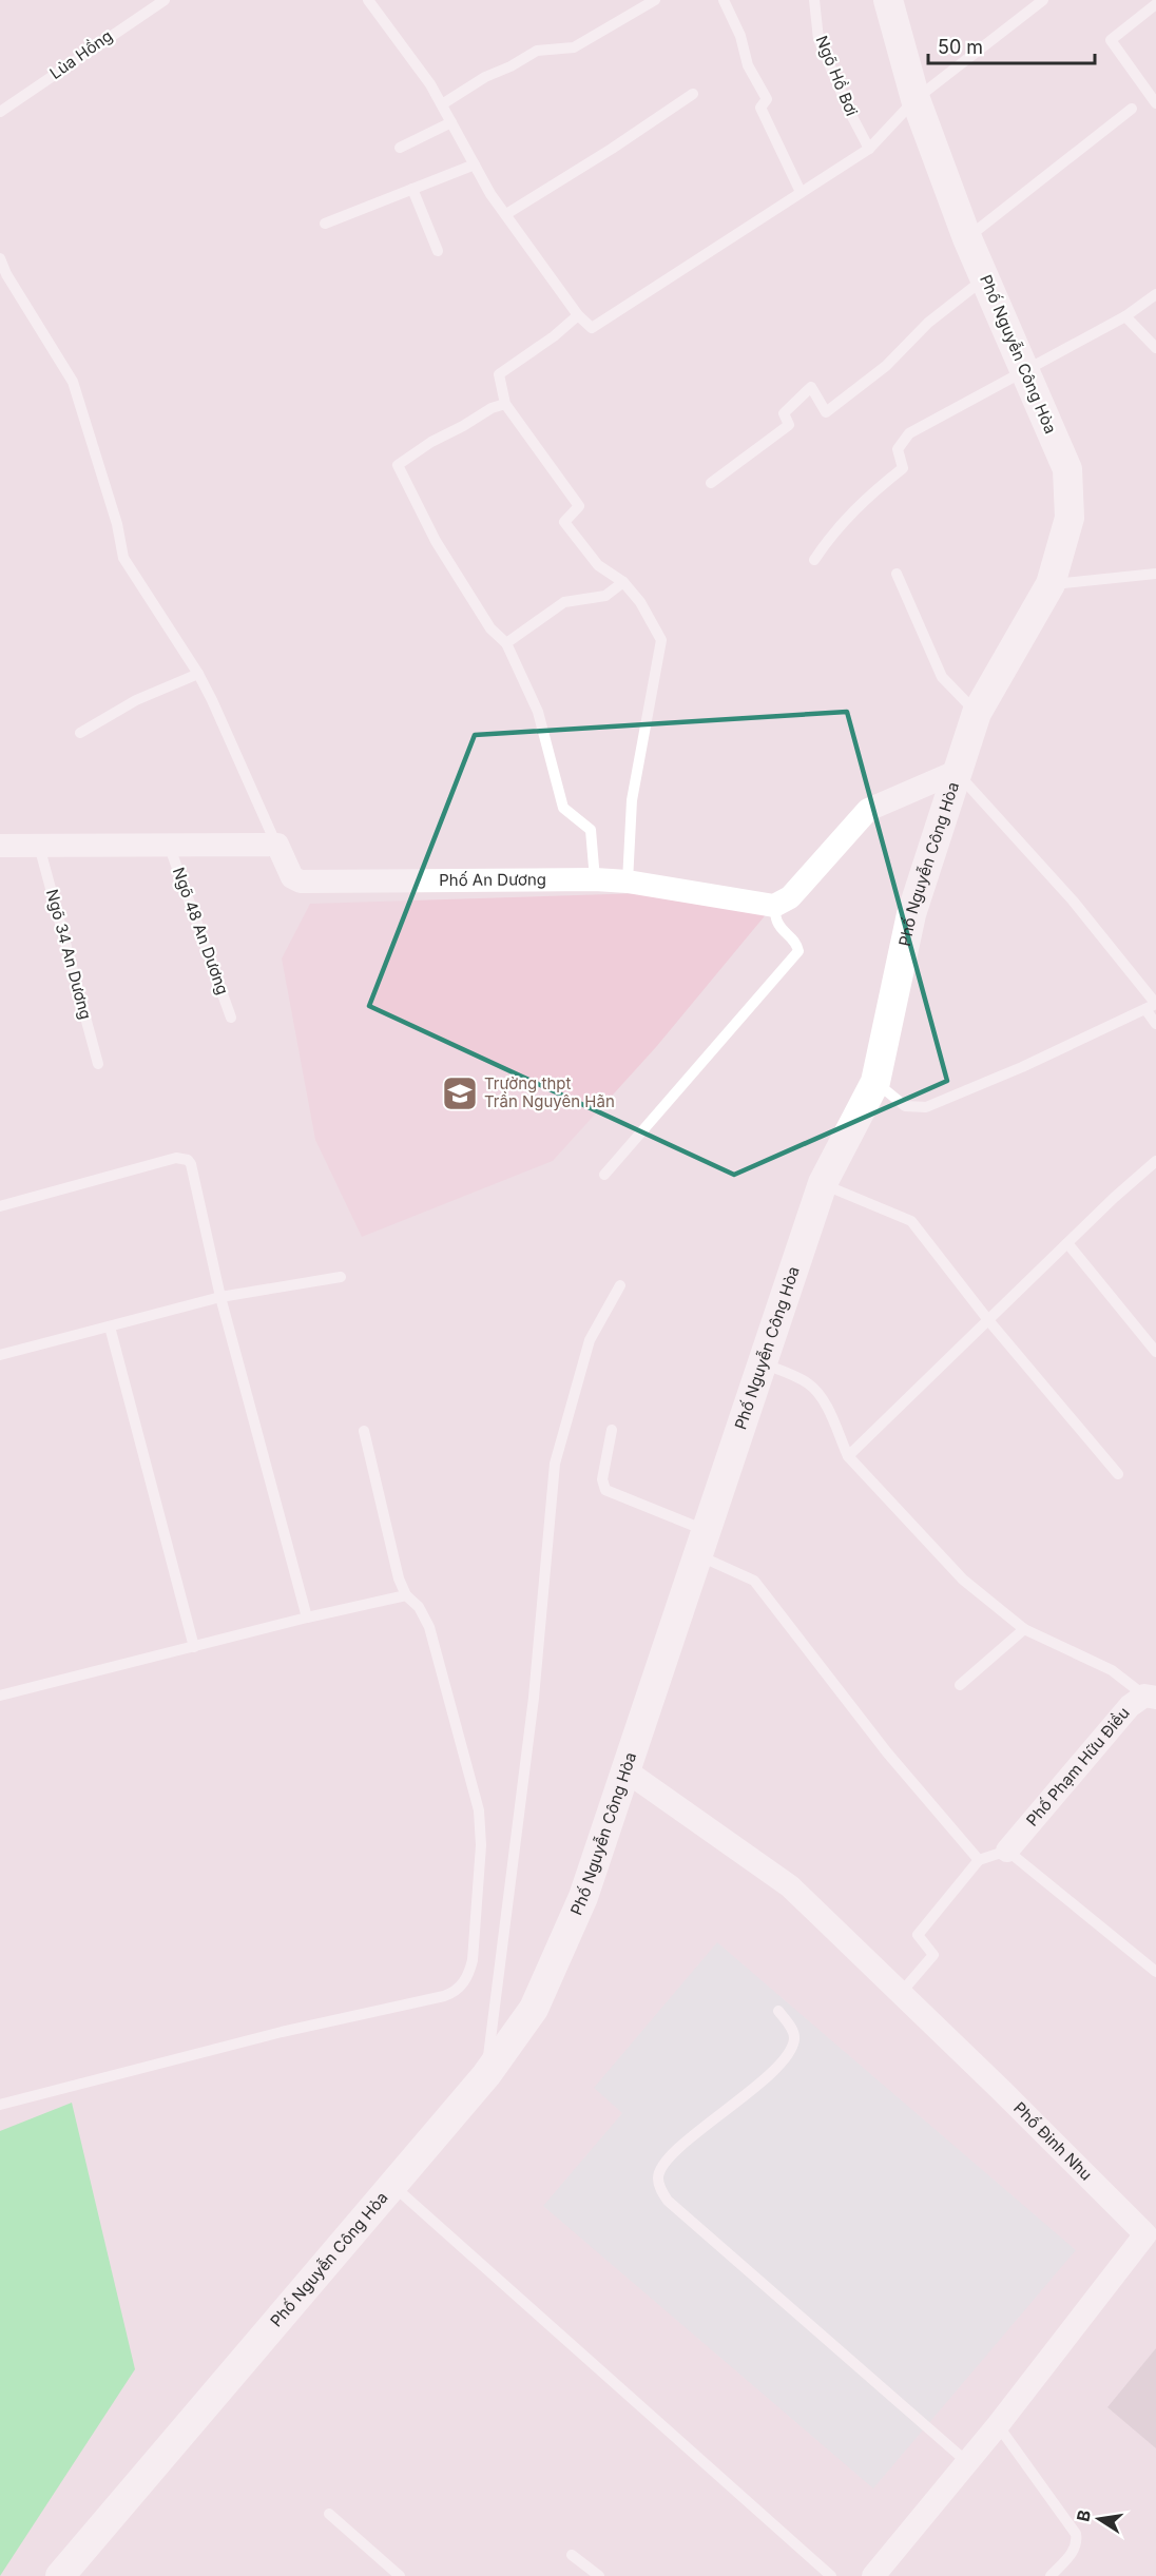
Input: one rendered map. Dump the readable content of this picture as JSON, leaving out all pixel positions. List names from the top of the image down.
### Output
{
  "streets": {
    "street": [
      "Phố Nguyễn Công Hòa",
      "Phố An Dương",
      "Phố Phạm Hữu Điều",
      "Phố Đinh Nhu"
    ],
    "lane": [
      "Lủa Hồng",
      "Ngõ Hồ Bơi",
      "Ngõ 48 An Dương",
      "Ngõ 34 An Dương"
    ]
  },
  "crossings": [
    ["Phố Nguyễn Công Hòa", "Phố Đinh Nhu"]
  ],
  "places": {
    "school or university": ["Trường thpt Trần Nguyên Hãn"]
  },
  "scale_bar": "50 m",
  "north": "left"
}
